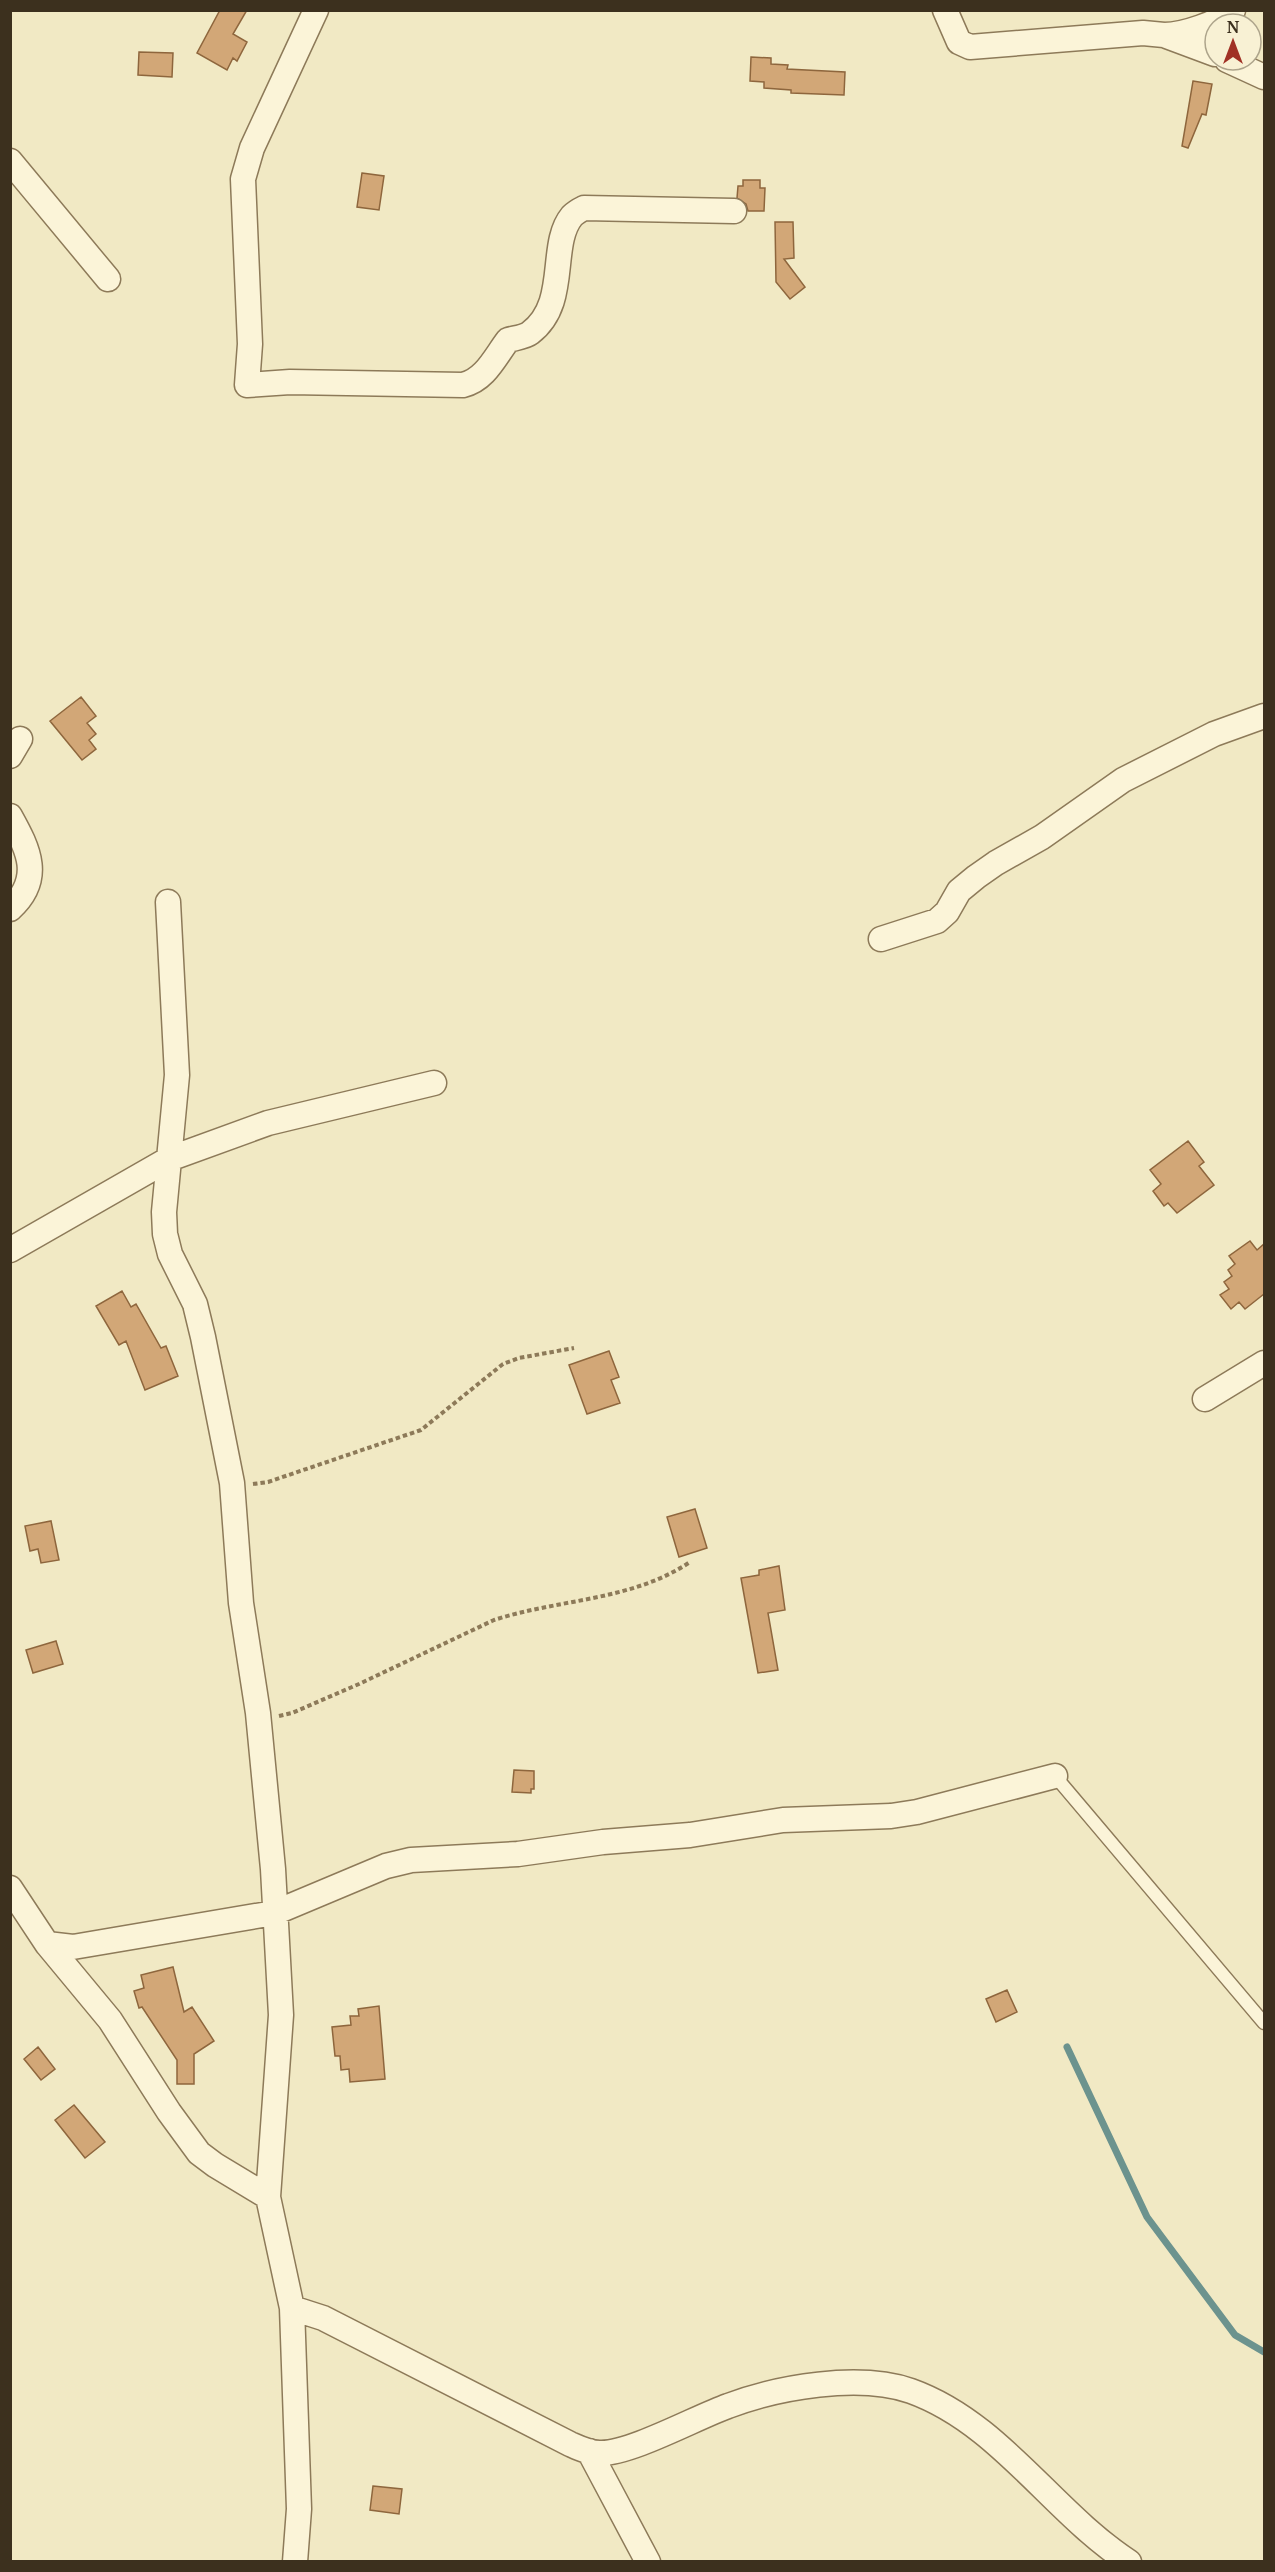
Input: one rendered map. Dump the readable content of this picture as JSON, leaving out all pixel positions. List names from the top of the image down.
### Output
{
  "north": "top"
}
